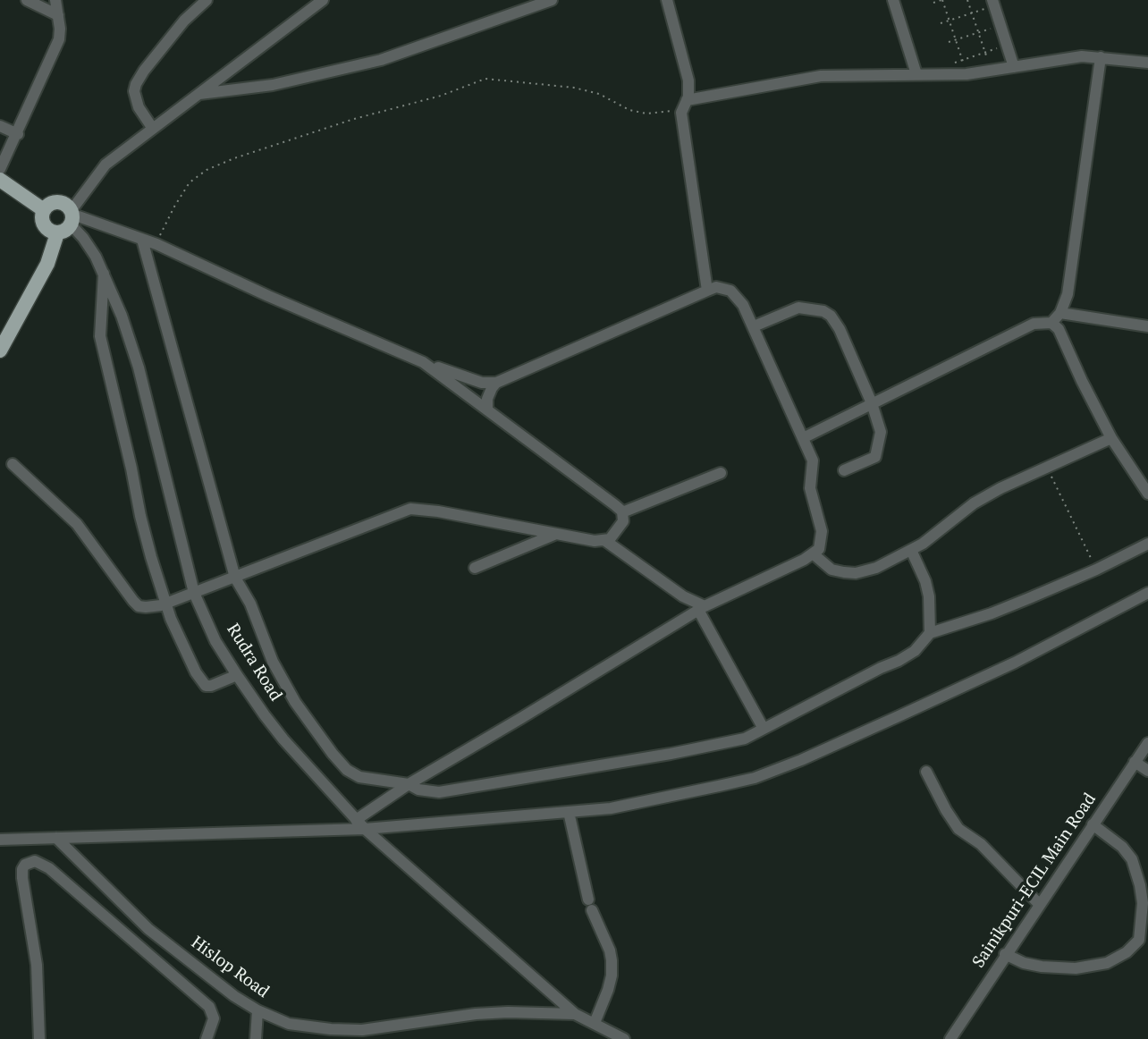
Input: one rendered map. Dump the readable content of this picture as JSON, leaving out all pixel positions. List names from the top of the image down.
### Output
{
  "streets": {
    "street": ["Rudra Road", "Sainikpuri-ECIL Main Road", "Hislop Road"]
  },
  "crossings": [
    ["Rudra Road", "Hislop Road"]
  ]
}
